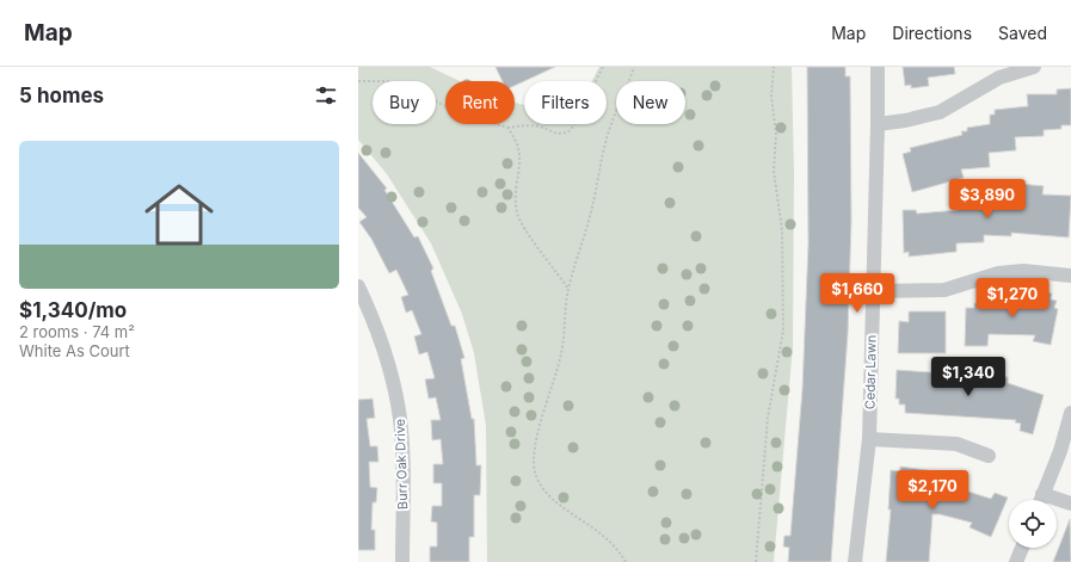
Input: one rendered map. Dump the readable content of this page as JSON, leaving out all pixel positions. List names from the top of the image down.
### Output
{
  "streets": {
    "street": ["Cedar Lawn", "Burr Oak Drive"]
  },
  "page": {
    "header": "Map",
    "nav": ["Map", "Directions", "Saved"],
    "heading": "5 homes",
    "chip": [
      "Buy",
      "Rent",
      "Filters",
      "New"
    ],
    "list": [
      {
        "name": "$1,340/mo",
        "note": "2 rooms · 74 m² · White As Court"
      }
    ],
    "price": [
      "$3,890",
      "$1,660",
      "$1,270",
      "$1,340",
      "$2,170"
    ]
  }
}
